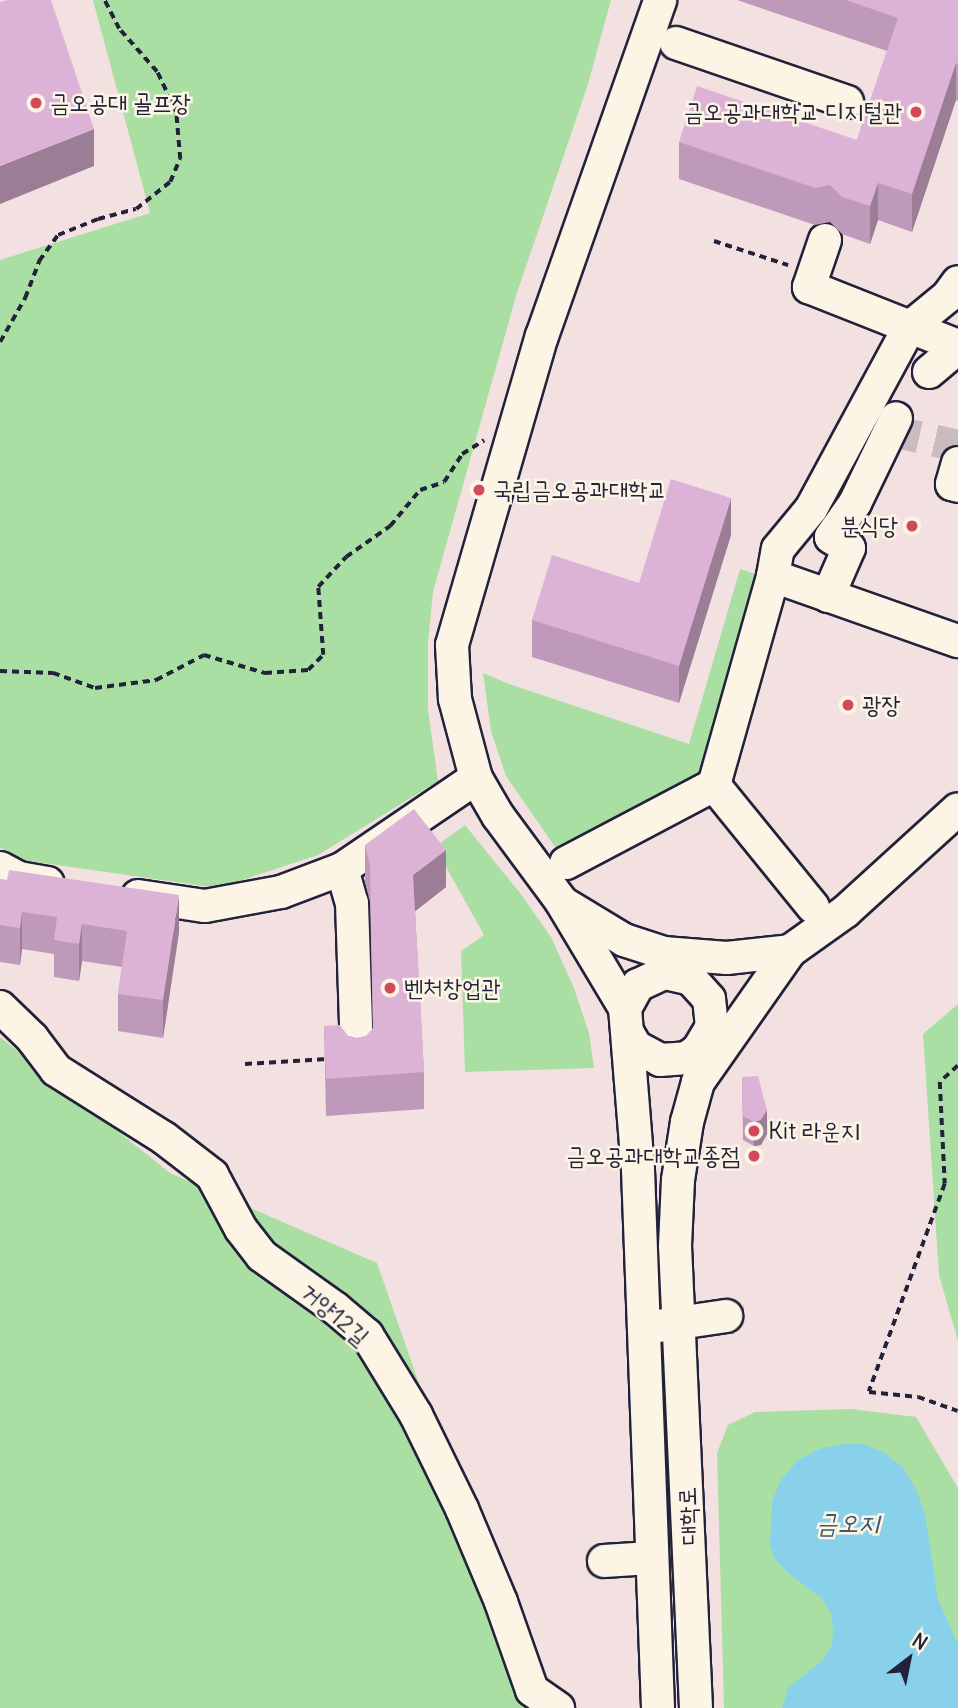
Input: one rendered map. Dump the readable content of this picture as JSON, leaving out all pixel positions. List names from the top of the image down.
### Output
{
  "streets": {
    "street": ["거양12길", "대학로"]
  },
  "water": ["금오지"],
  "places": [
    "금오공대 골프장",
    "금오공과대학교 디지털관",
    "국립금오공과대학교",
    "분식당",
    "광장",
    "벤처창업관",
    "Kit 라운지",
    "금오공과대학교종점"
  ],
  "north": "top right"
}
